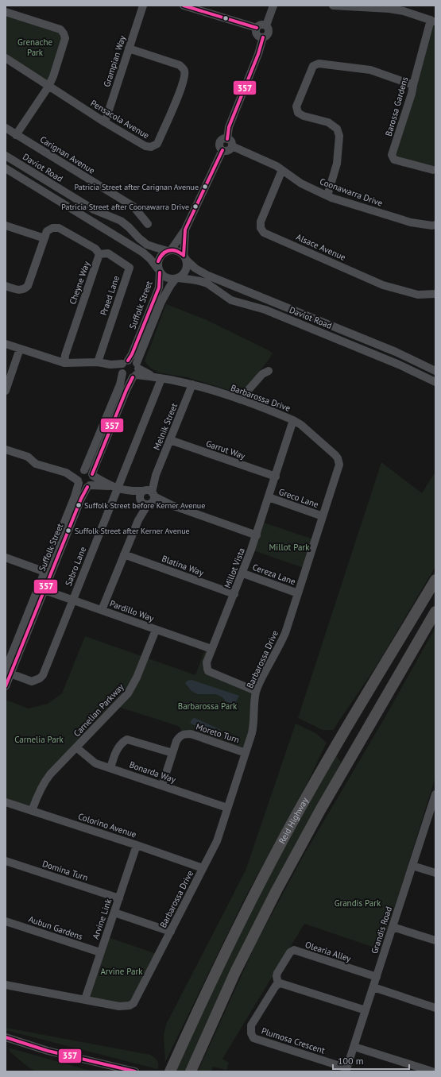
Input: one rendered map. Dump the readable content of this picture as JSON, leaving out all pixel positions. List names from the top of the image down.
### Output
{
  "streets": {
    "highway": ["Reid Highway"],
    "street": [
      "Grampian Way",
      "Barossa Gardens",
      "Pensacola Avenue",
      "Carignan Avenue",
      "Daviot Road",
      "Coonawarra Drive",
      "Alsace Avenue",
      "Cheyne Way",
      "Praed Lane",
      "Suffolk Street",
      "Barbarossa Drive",
      "Melnik Street",
      "Garrut Way",
      "Greco Lane",
      "Blatina Way",
      "Sabro Lane",
      "Millot Vista",
      "Cereza Lane",
      "Pardillo Way",
      "Carnelian Parkway",
      "Moreto Turn",
      "Bonarda Way",
      "Colorino Avenue",
      "Domina Turn",
      "Arvine Link",
      "Aubun Gardens",
      "Grandis Road",
      "Olearia Alley",
      "Plumosa Crescent"
    ]
  },
  "crossings": [
    ["Grampian Way", "Pensacola Avenue"],
    ["Daviot Road", "Suffolk Street"],
    ["Coonawarra Drive", "Alsace Avenue"],
    ["Cheyne Way", "Praed Lane"],
    ["Suffolk Street", "Barbarossa Drive"],
    ["Suffolk Street", "Sabro Lane"],
    ["Suffolk Street", "Pardillo Way"],
    ["Barbarossa Drive", "Melnik Street"],
    ["Barbarossa Drive", "Greco Lane"],
    ["Barbarossa Drive", "Sabro Lane"],
    ["Barbarossa Drive", "Millot Vista"],
    ["Barbarossa Drive", "Cereza Lane"],
    ["Barbarossa Drive", "Moreto Turn"],
    ["Barbarossa Drive", "Bonarda Way"],
    ["Barbarossa Drive", "Colorino Avenue"],
    ["Barbarossa Drive", "Arvine Link"],
    ["Melnik Street", "Garrut Way"],
    ["Melnik Street", "Blatina Way"],
    ["Melnik Street", "Pardillo Way"],
    ["Garrut Way", "Millot Vista"],
    ["Greco Lane", "Millot Vista"],
    ["Blatina Way", "Millot Vista"],
    ["Sabro Lane", "Pardillo Way"],
    ["Millot Vista", "Cereza Lane"],
    ["Millot Vista", "Pardillo Way"],
    ["Pardillo Way", "Carnelian Parkway"],
    ["Carnelian Parkway", "Bonarda Way"],
    ["Carnelian Parkway", "Colorino Avenue"],
    ["Moreto Turn", "Bonarda Way"],
    ["Colorino Avenue", "Arvine Link"],
    ["Domina Turn", "Arvine Link"],
    ["Arvine Link", "Aubun Gardens"],
    ["Grandis Road", "Olearia Alley"],
    ["Grandis Road", "Plumosa Crescent"],
    ["Olearia Alley", "Plumosa Crescent"]
  ],
  "parks": [
    "Grenache Park",
    "Millot Park",
    "Barbarossa Park",
    "Carnelia Park",
    "Grandis Park",
    "Arvine Park"
  ],
  "places": [
    "Patricia Street after Carignan Avenue",
    "Patricia Street after Coonawarra Drive",
    "Suffolk Street before Kerner Avenue",
    "Suffolk Street after Kerner Avenue"
  ],
  "lines": ["transit line 357"],
  "scale_bar": "100 m"
}
